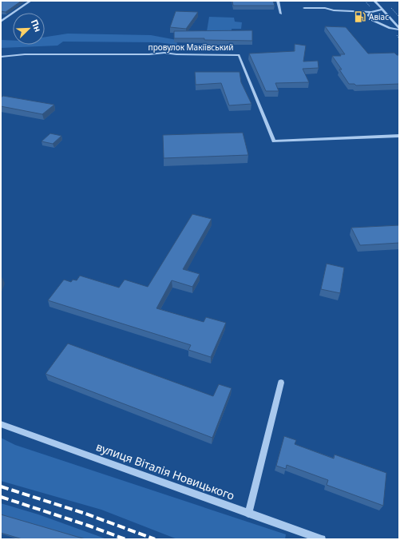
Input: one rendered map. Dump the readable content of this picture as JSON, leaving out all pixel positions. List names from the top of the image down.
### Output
{
  "streets": {
    "street": ["провулок Макіївський", "вулиця Віталія Новицького"]
  },
  "places": {
    "fuel station": ["Авіас"]
  },
  "north": "top right"
}
